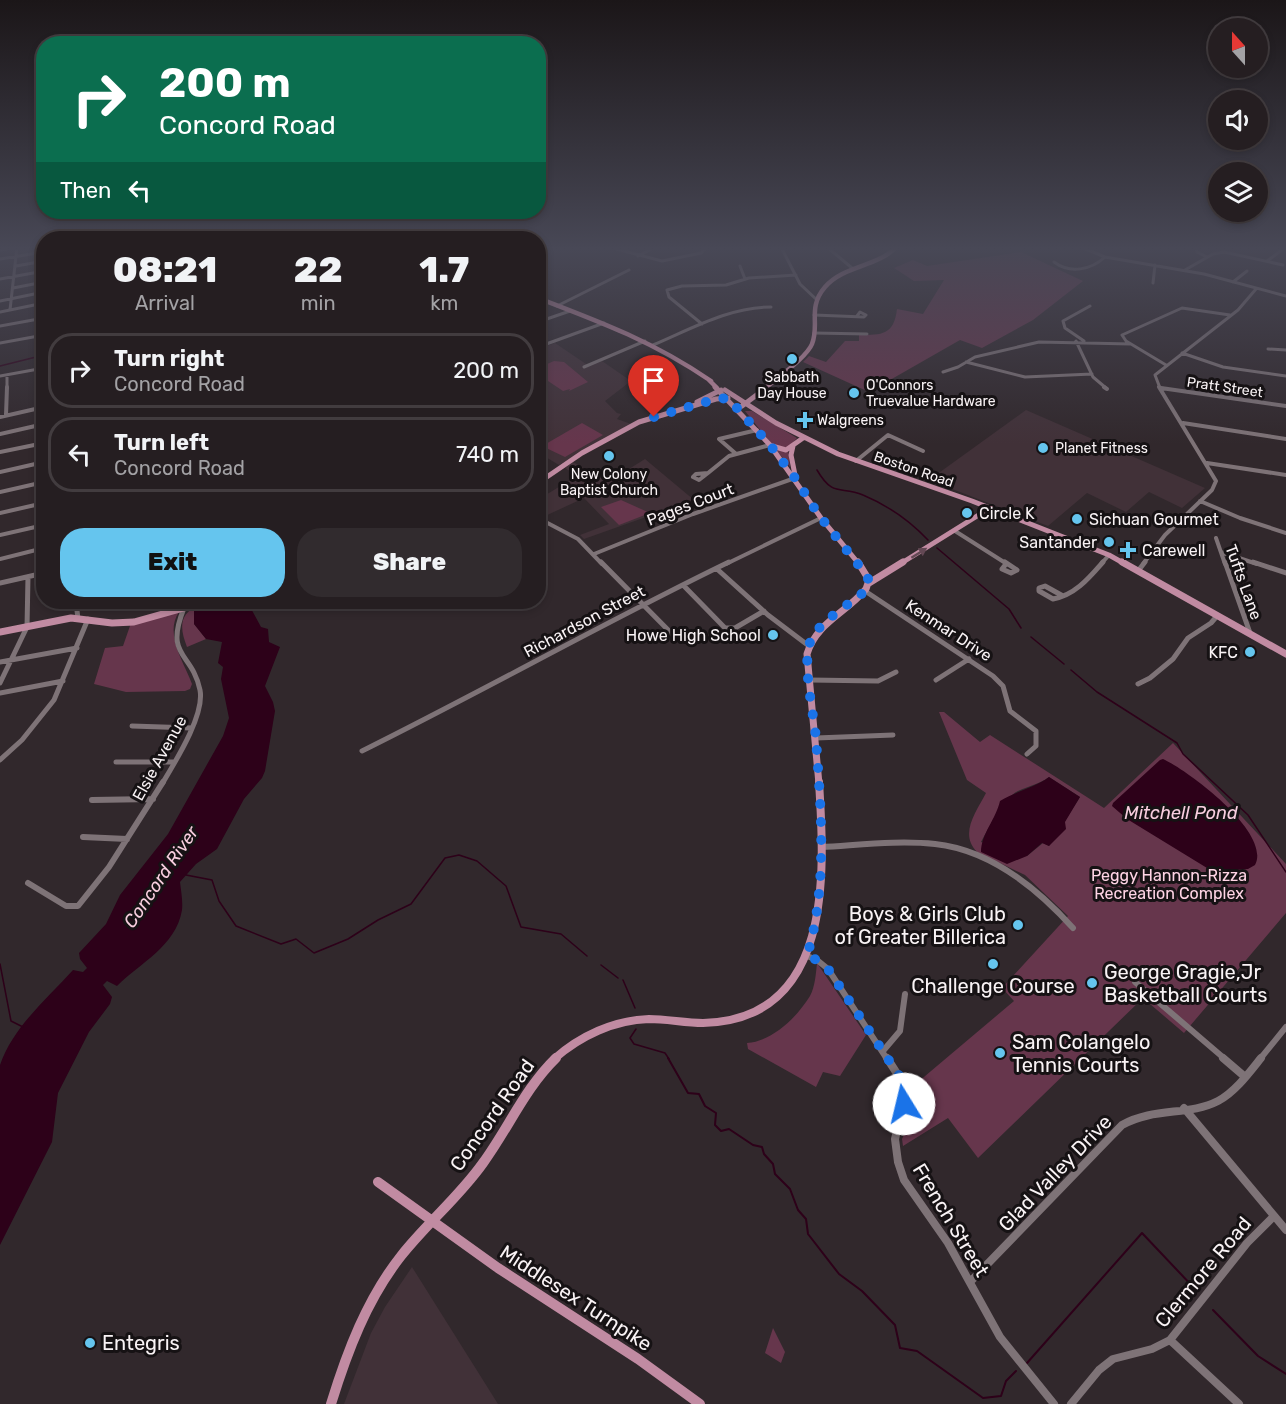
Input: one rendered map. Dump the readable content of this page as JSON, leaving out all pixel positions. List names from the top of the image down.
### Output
{
  "streets": {
    "main road": ["Boston Road", "Concord Road", "Middlesex Turnpike"],
    "street": [
      "Pratt Street",
      "Pages Court",
      "Tufts Lane",
      "Richardson Street",
      "Kenmar Drive",
      "Elsie Avenue",
      "Glad Valley Drive",
      "French Street",
      "Clermore Road"
    ]
  },
  "crossings": [
    ["Boston Road", "Tufts Lane"],
    ["Concord Road", "French Street"],
    ["Concord Road", "Middlesex Turnpike"],
    ["Glad Valley Drive", "French Street"]
  ],
  "water": ["Mitchell Pond", "Concord River"],
  "parks": ["Peggy Hannon-Rizza Recreation Complex"],
  "places": {
    "other": [
      "Sabbath Day House",
      "O'Connors Truevalue Hardware",
      "Planet Fitness",
      "New Colony Baptist Church",
      "Circle K",
      "Sichuan Gourmet",
      "Santander",
      "Howe High School",
      "KFC",
      "Boys & Girls Club of Greater Billerica",
      "Challenge Course",
      "George Gragie,Jr Basketball Courts",
      "Sam Colangelo Tennis Courts",
      "Entegris"
    ],
    "health": ["Walgreens", "Carewell"]
  },
  "north": "top",
  "page": {
    "turn": ["200 m", "Concord Road"],
    "then": "Then",
    "eta": [
      "08:21",
      "Arrival",
      "22",
      "min",
      "1.7",
      "km"
    ],
    "list": [
      {
        "name": "Turn right",
        "note": "Concord Road",
        "value": "200 m"
      },
      {
        "name": "Turn left",
        "note": "Concord Road",
        "value": "740 m"
      }
    ],
    "buttons": ["Exit", "Share"]
  }
}
